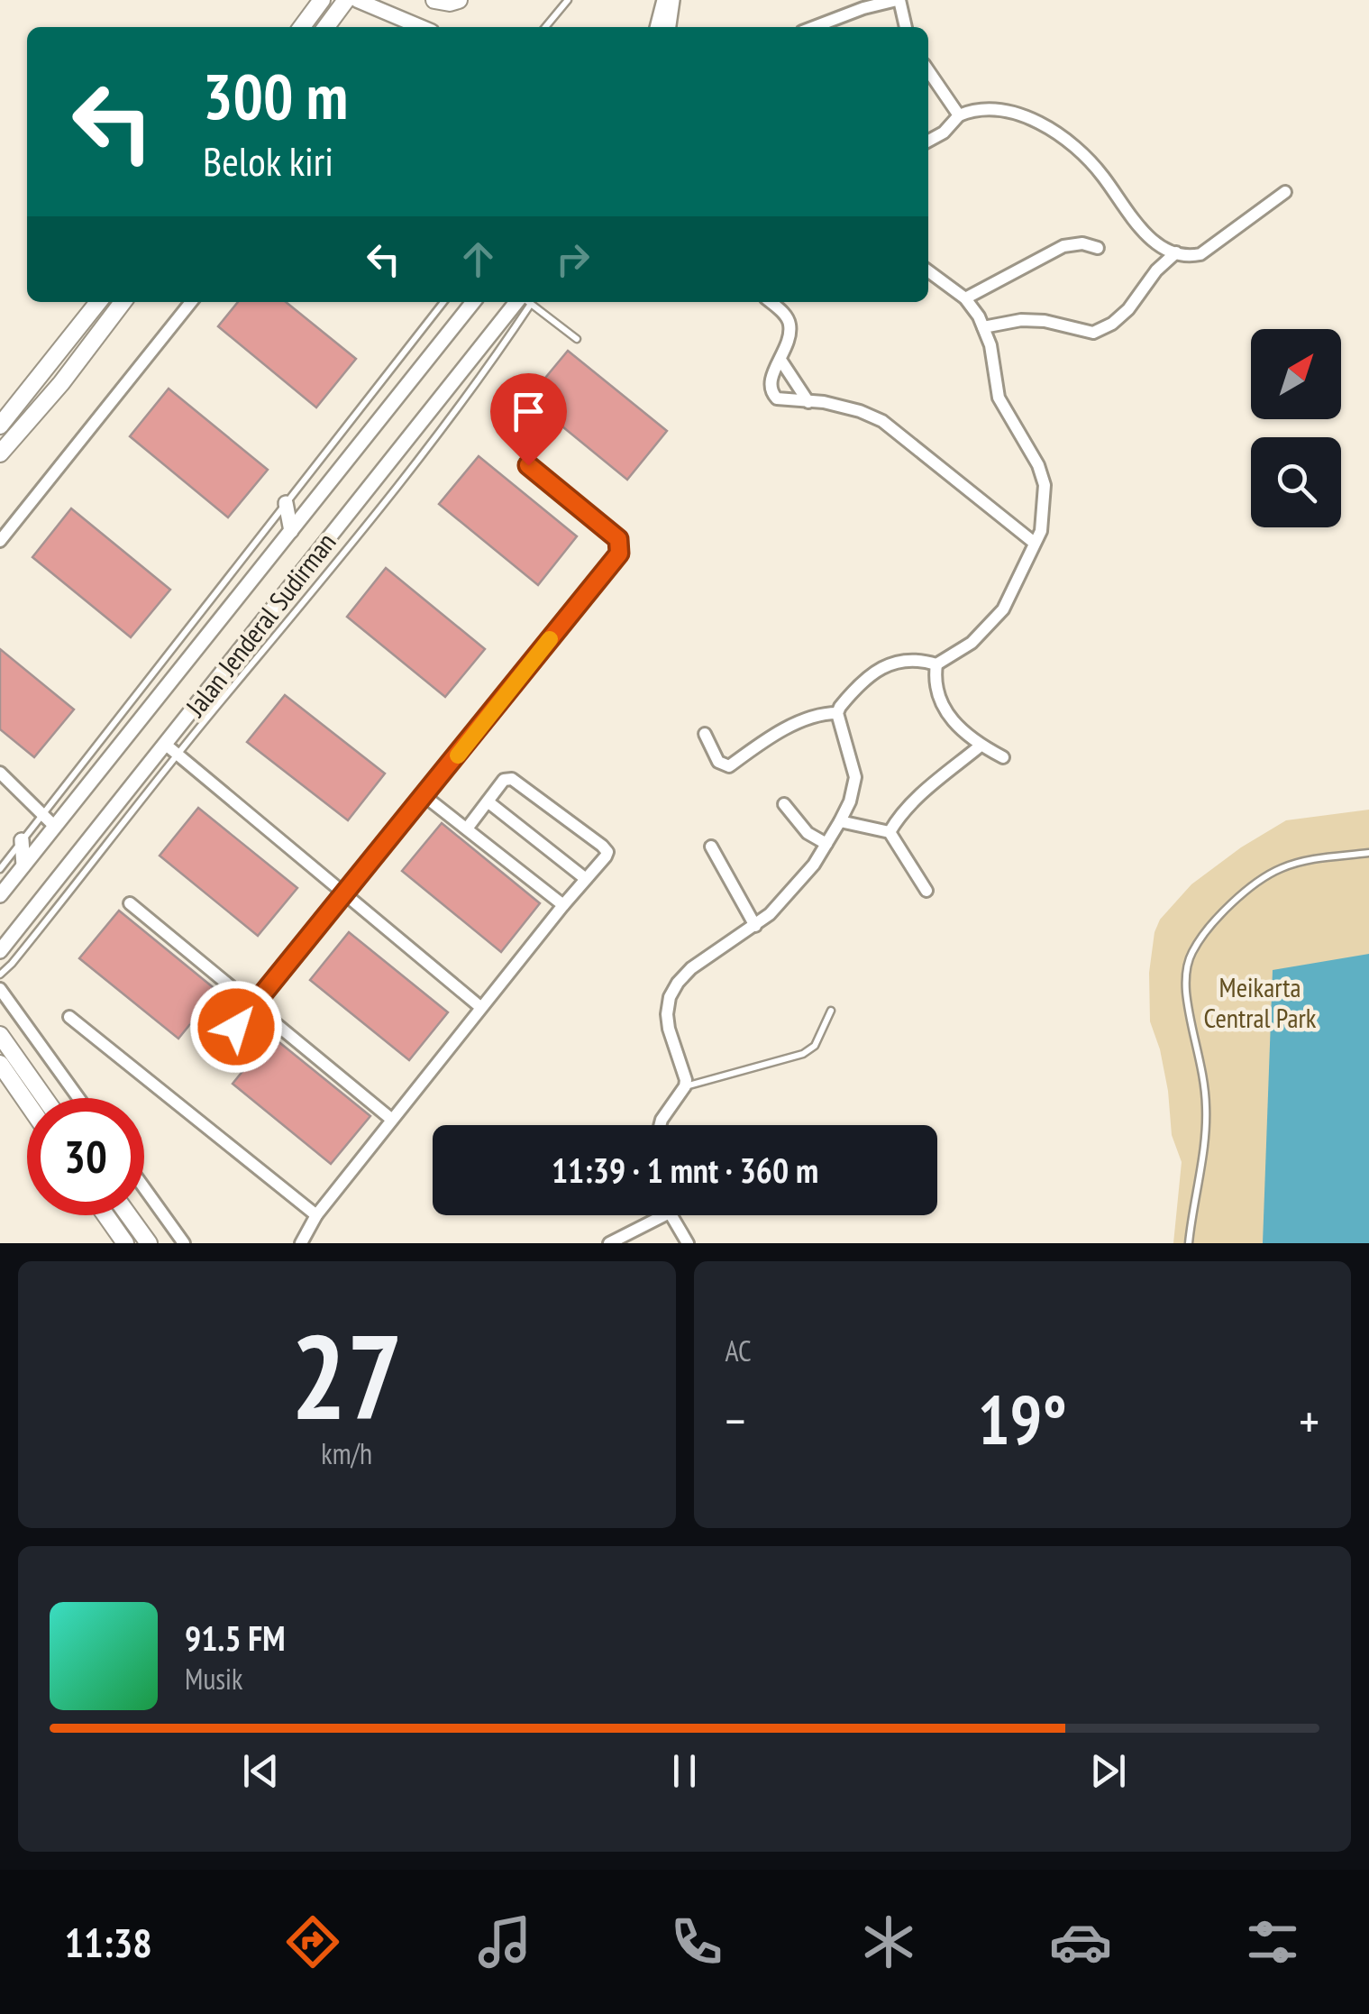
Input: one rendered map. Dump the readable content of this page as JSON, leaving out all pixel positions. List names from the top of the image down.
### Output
{
  "streets": {
    "street": ["Jalan Jenderal Sudirman"]
  },
  "parks": ["Meikarta Central Park"],
  "north": "top right",
  "page": {
    "turn": ["300 m", "Belok kiri"],
    "limit": "30",
    "trip": "11:39 · 1 mnt · 360 m",
    "tile": [
      ["27", "km/h"],
      "AC"
    ],
    "heat": ["−", "19°", "+"],
    "song": ["91.5 FM", "Musik"],
    "tabs": "11:38"
  }
}
